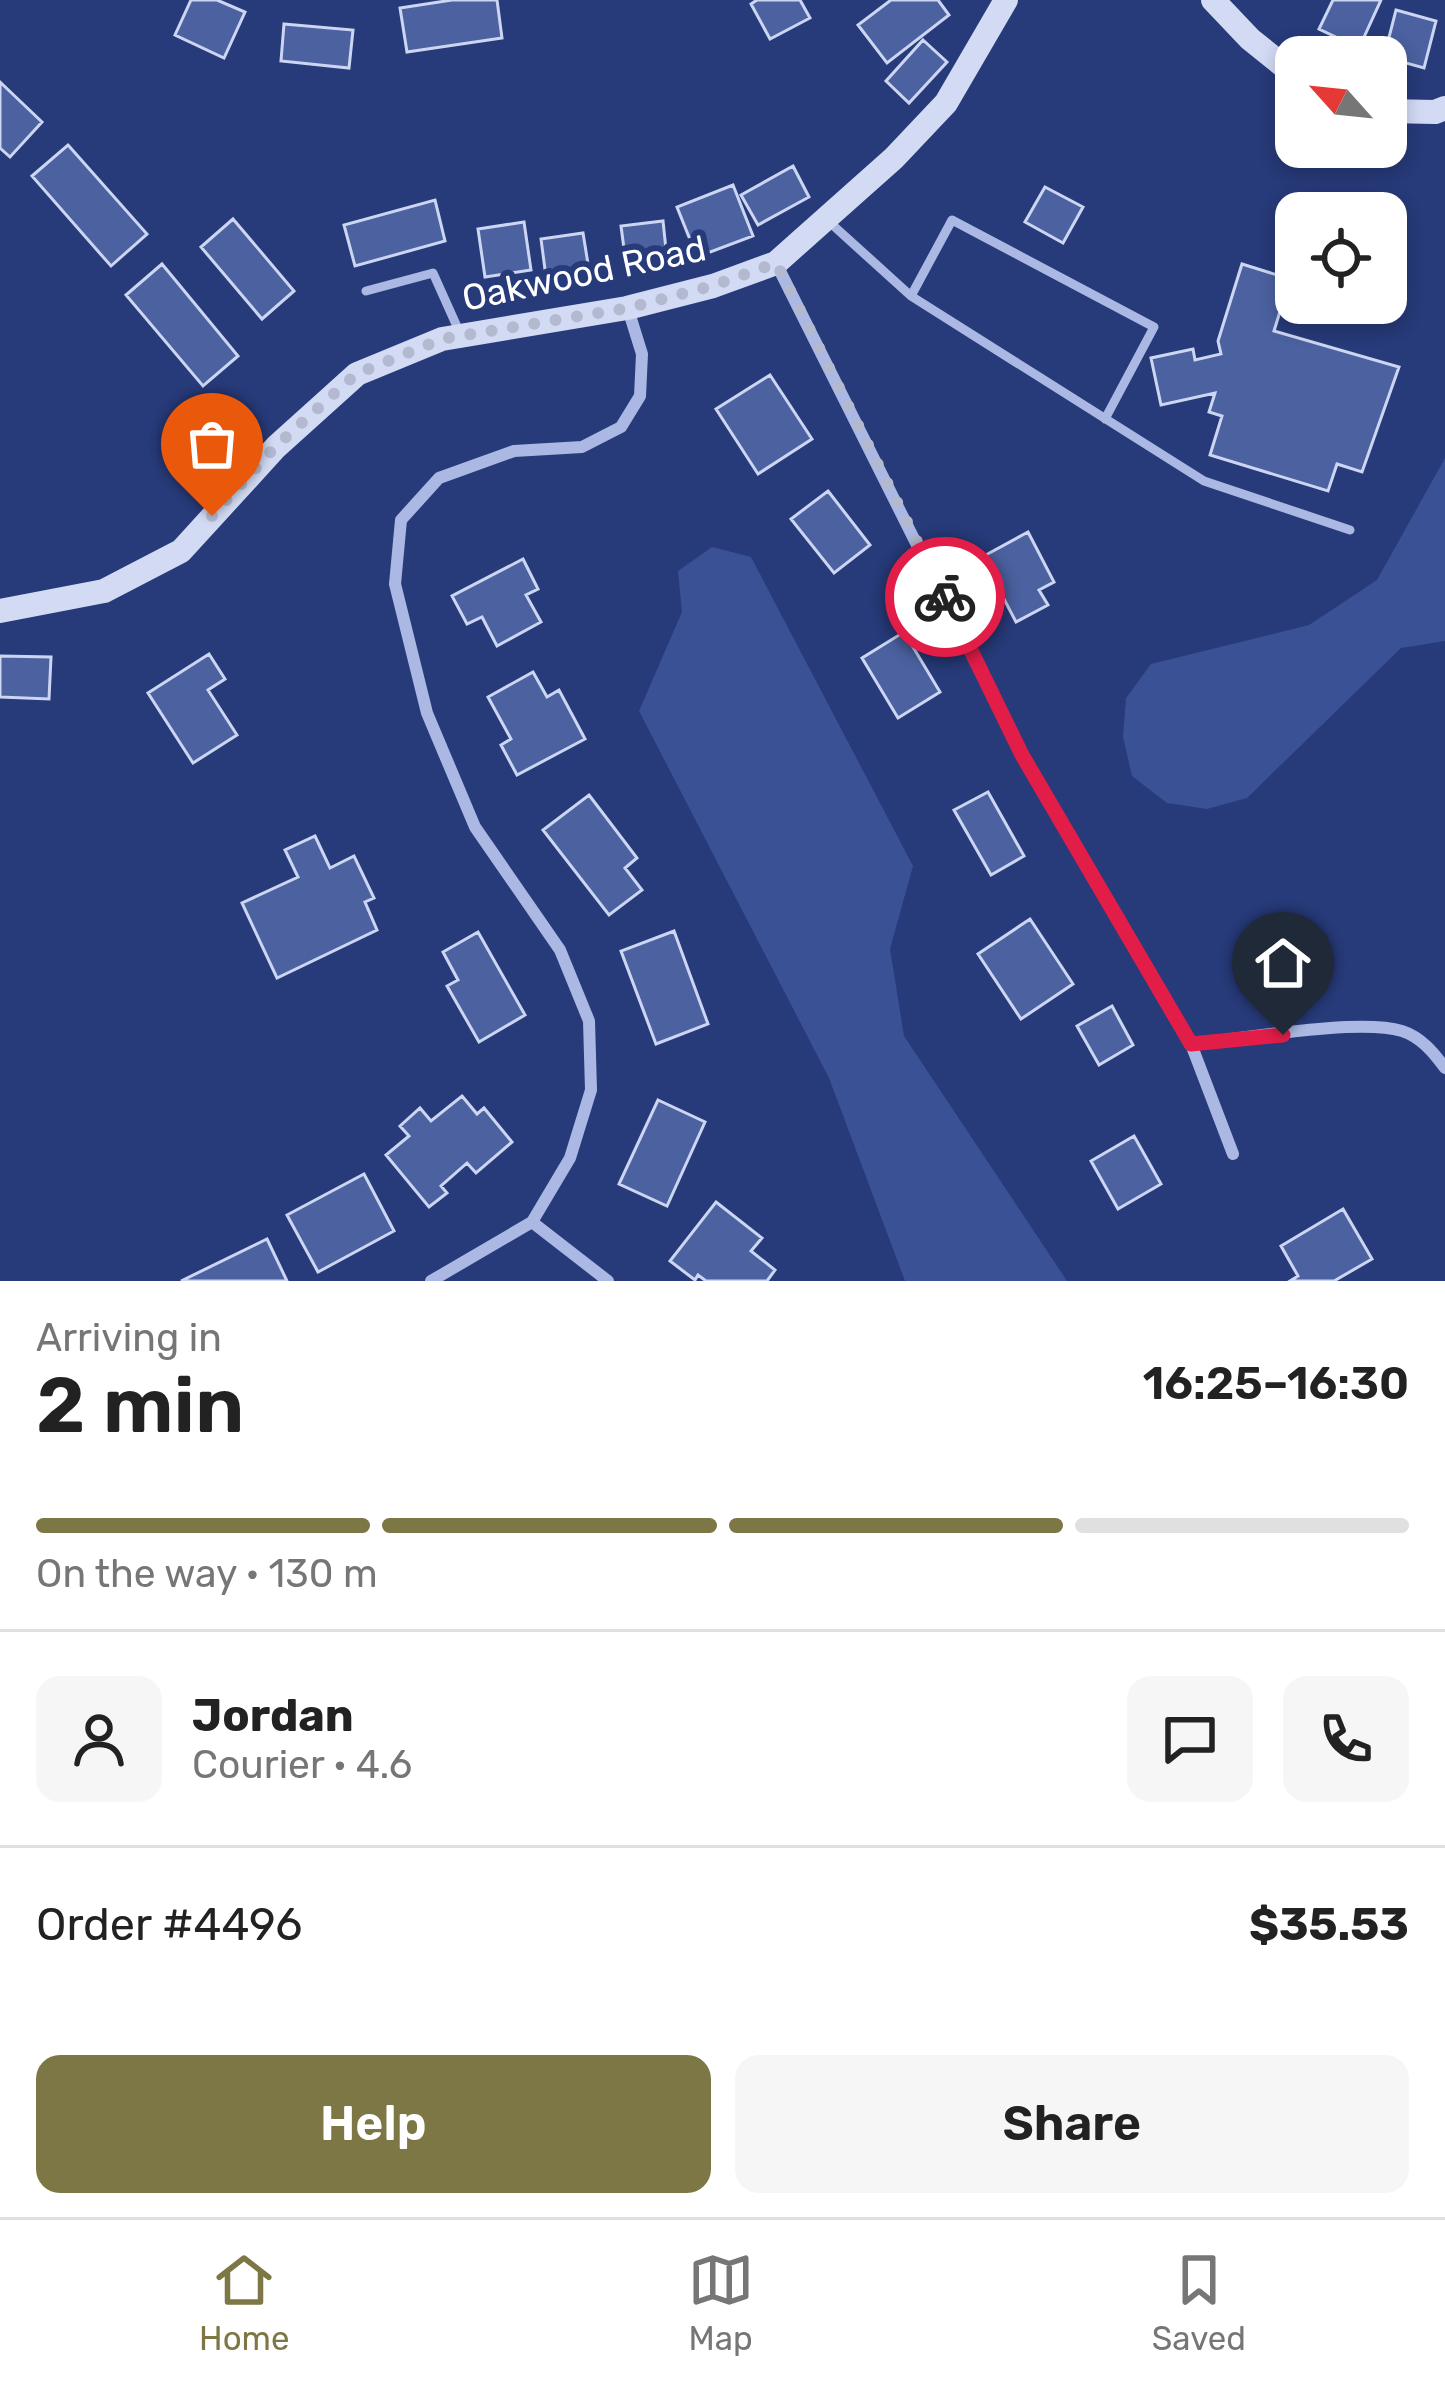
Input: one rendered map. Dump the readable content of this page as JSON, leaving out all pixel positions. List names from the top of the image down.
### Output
{
  "streets": {
    "main road": ["Oakwood Road"]
  },
  "north": "top left",
  "page": {
    "heading": ["2 min", "Arriving in", "16:25–16:30"],
    "panel": [
      "Jordan",
      "Courier · 4.6",
      "Order #4496",
      "$35.53"
    ],
    "bar": "On the way · 130 m",
    "buttons": ["Help", "Share"],
    "tabs": ["Home", "Map", "Saved"]
  }
}
